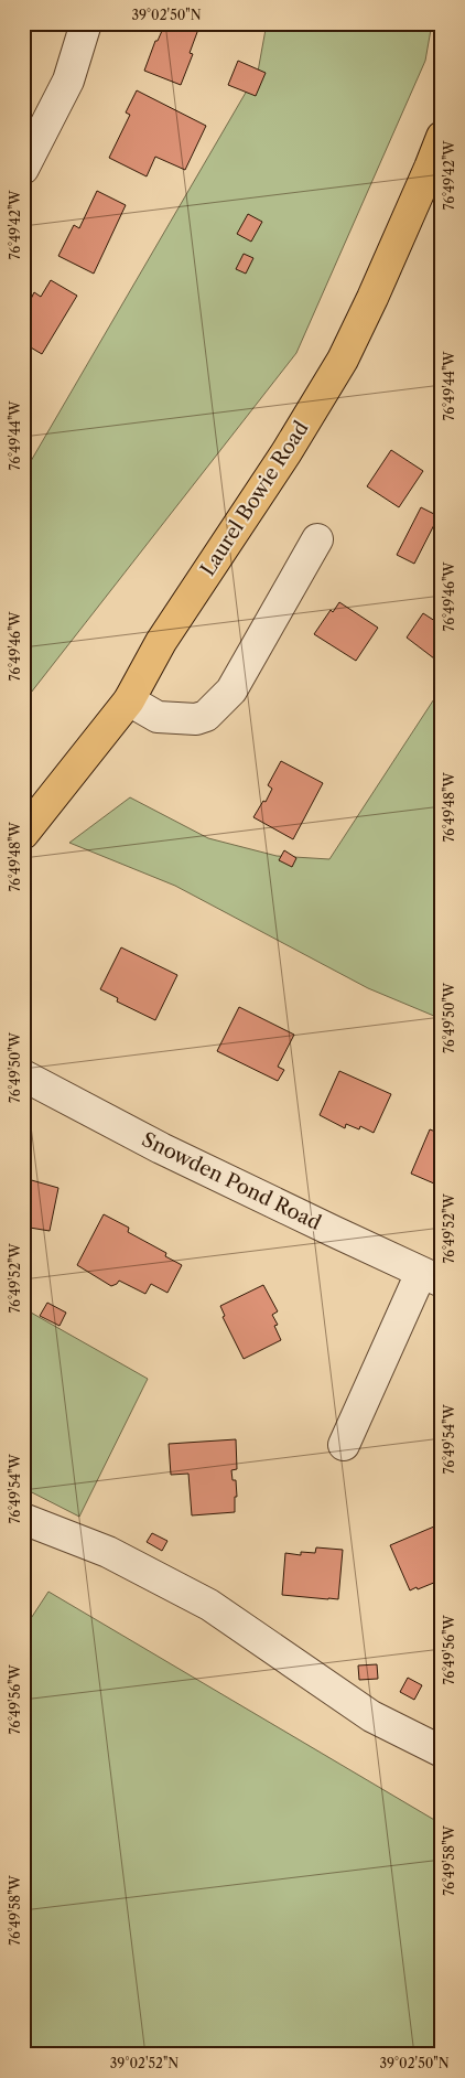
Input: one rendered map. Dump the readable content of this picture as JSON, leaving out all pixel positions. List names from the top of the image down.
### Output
{
  "streets": {
    "main road": ["Laurel Bowie Road"],
    "street": ["Snowden Pond Road"]
  },
  "coordinates": [
    "39°02'50\"N",
    "76°49'42\"W",
    "76°49'44\"W",
    "76°49'46\"W",
    "76°49'48\"W",
    "76°49'50\"W",
    "76°49'52\"W",
    "76°49'54\"W",
    "76°49'56\"W",
    "76°49'58\"W",
    "39°02'52\"N"
  ]
}
